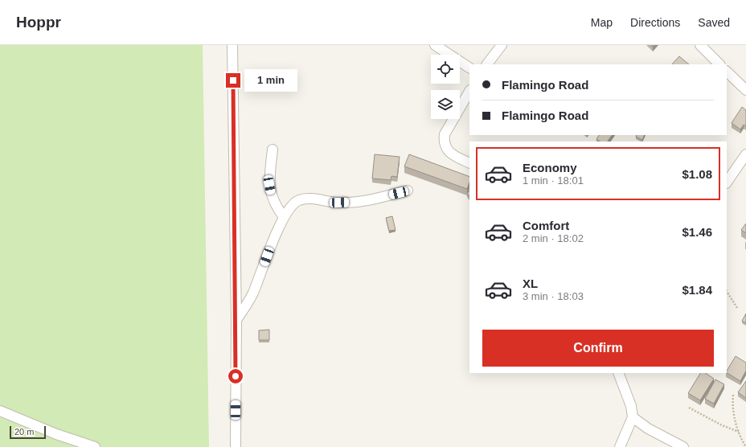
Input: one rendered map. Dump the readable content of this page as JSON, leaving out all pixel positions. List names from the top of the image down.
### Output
{
  "scale_bar": "20 m",
  "page": {
    "header": "Hoppr",
    "nav": ["Map", "Directions", "Saved"],
    "banner": ["Flamingo Road", "Flamingo Road"],
    "bubble": "1 min",
    "list": [
      {
        "name": "Economy",
        "note": "1 min · 18:01",
        "value": "$1.08"
      },
      {
        "name": "Comfort",
        "note": "2 min · 18:02",
        "value": "$1.46"
      },
      {
        "name": "XL",
        "note": "3 min · 18:03",
        "value": "$1.84"
      }
    ],
    "buttons": "Confirm",
    "scale": "20 m"
  }
}
